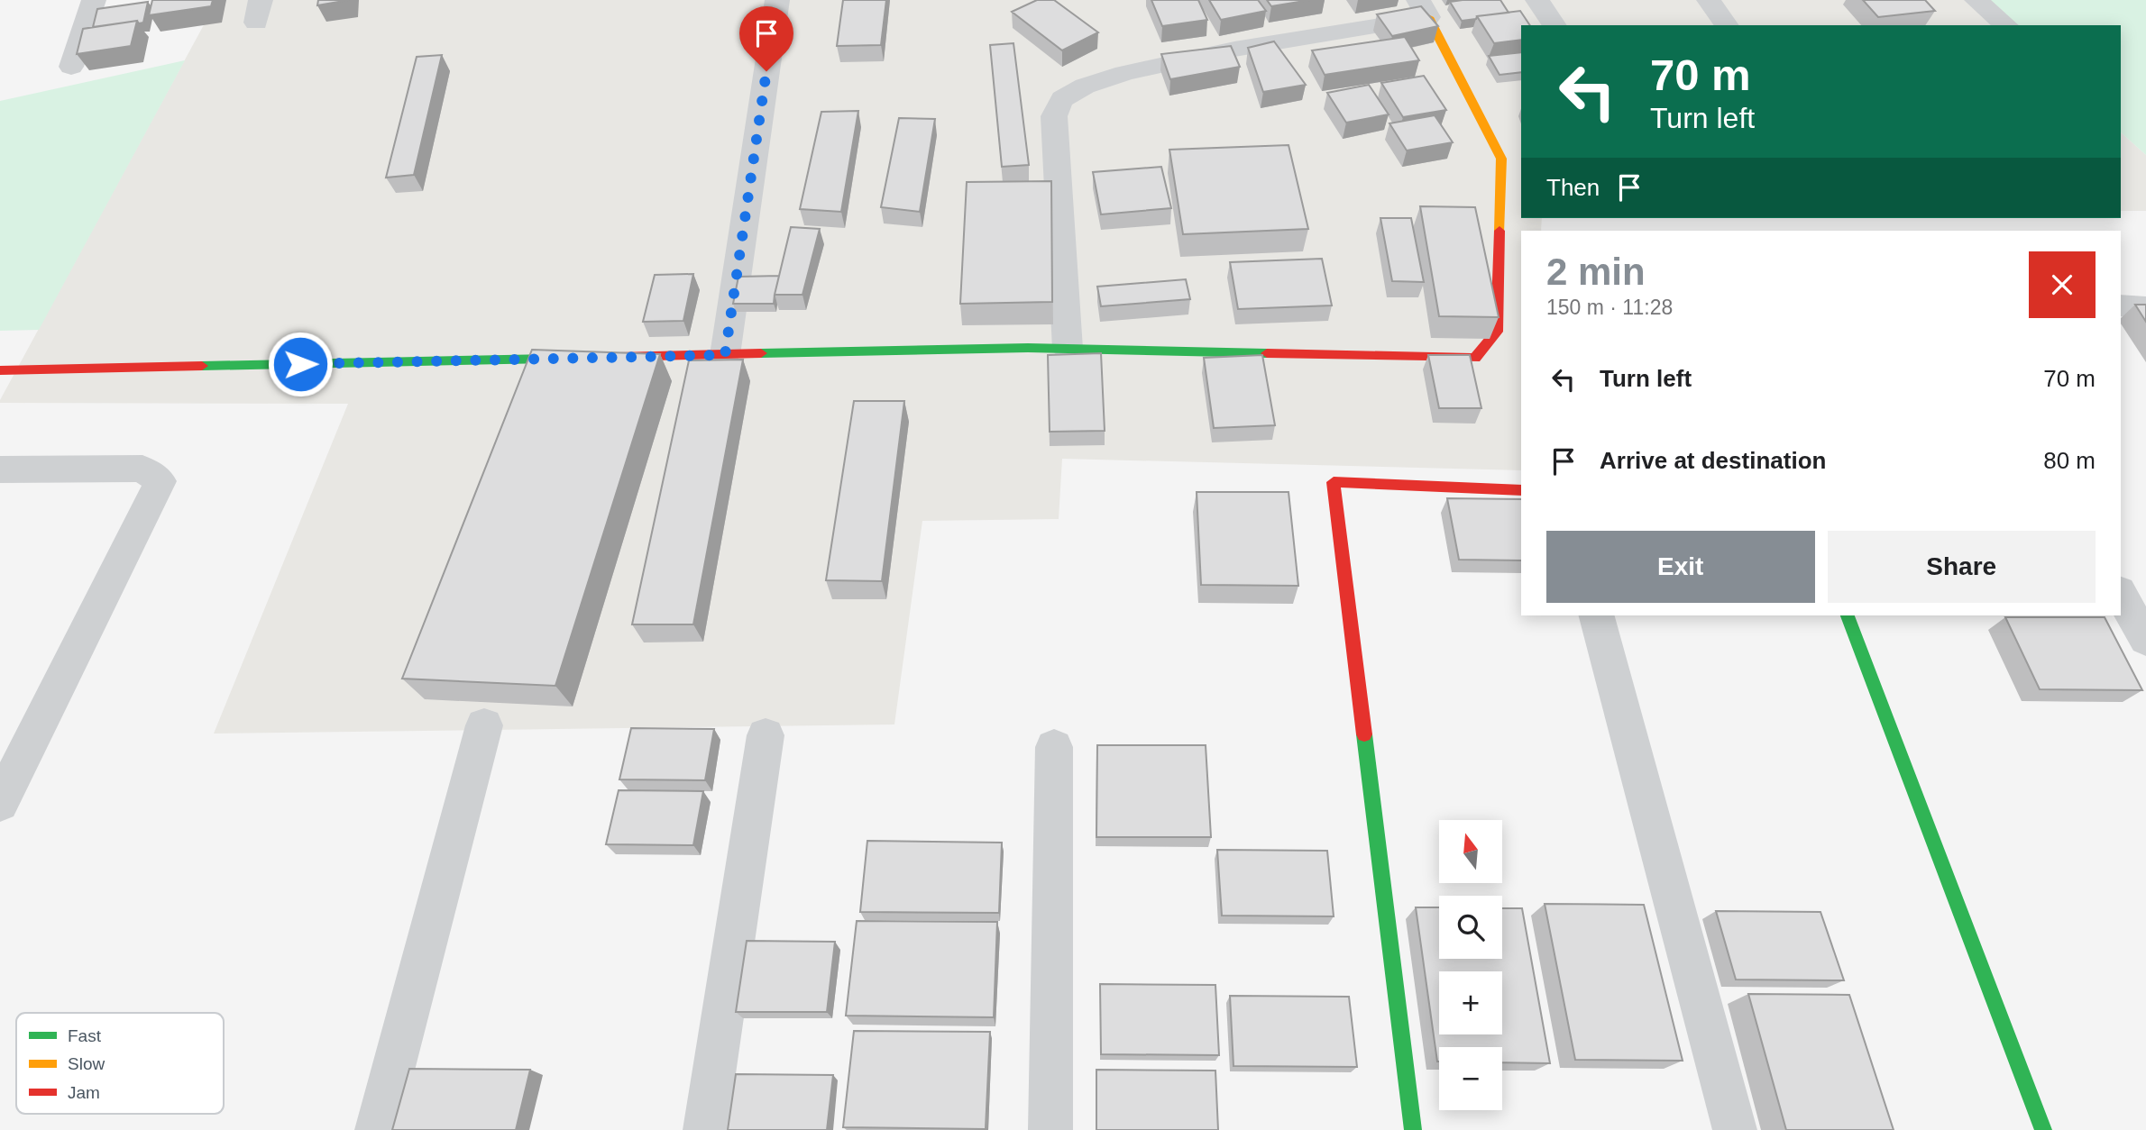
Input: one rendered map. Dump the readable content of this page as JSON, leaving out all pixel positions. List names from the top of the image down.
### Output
{
  "legend": ["Fast", "Slow", "Jam"],
  "north": "top",
  "page": {
    "turn": ["70 m", "Turn left"],
    "then": "Then",
    "heading": ["2 min", "150 m · 11:28"],
    "list": [
      {
        "name": "Turn left",
        "value": "70 m"
      },
      {
        "name": "Arrive at destination",
        "value": "80 m"
      }
    ],
    "buttons": ["Exit", "Share"],
    "map_buttons": ["+", "−"]
  }
}
